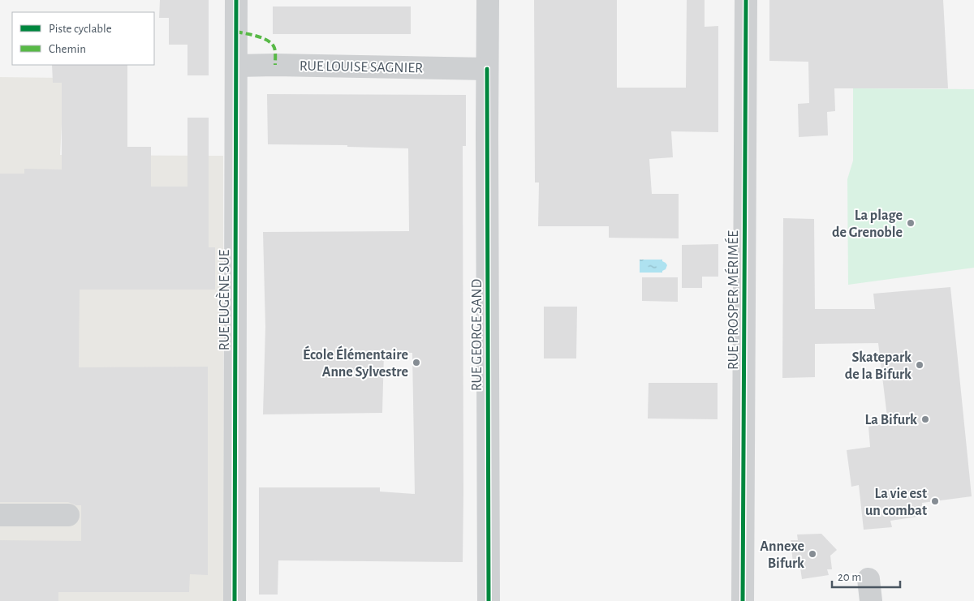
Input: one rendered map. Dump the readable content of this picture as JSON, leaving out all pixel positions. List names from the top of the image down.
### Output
{
  "streets": {
    "street": [
      "RUE LOUISE SAGNIER",
      "RUE EUGÈNE SUE",
      "RUE PROSPER MÉRIMÉE",
      "RUE GEORGE SAND"
    ]
  },
  "crossings": [
    ["RUE LOUISE SAGNIER", "RUE EUGÈNE SUE"],
    ["RUE LOUISE SAGNIER", "RUE GEORGE SAND"]
  ],
  "places": [
    "La plage de Grenoble",
    "École Élémentaire Anne Sylvestre",
    "Skatepark de la Bifurk",
    "La Bifurk",
    "La vie est un combat",
    "Annexe Bifurk"
  ],
  "legend": ["Piste cyclable", "Chemin"],
  "scale_bar": "20 m"
}
